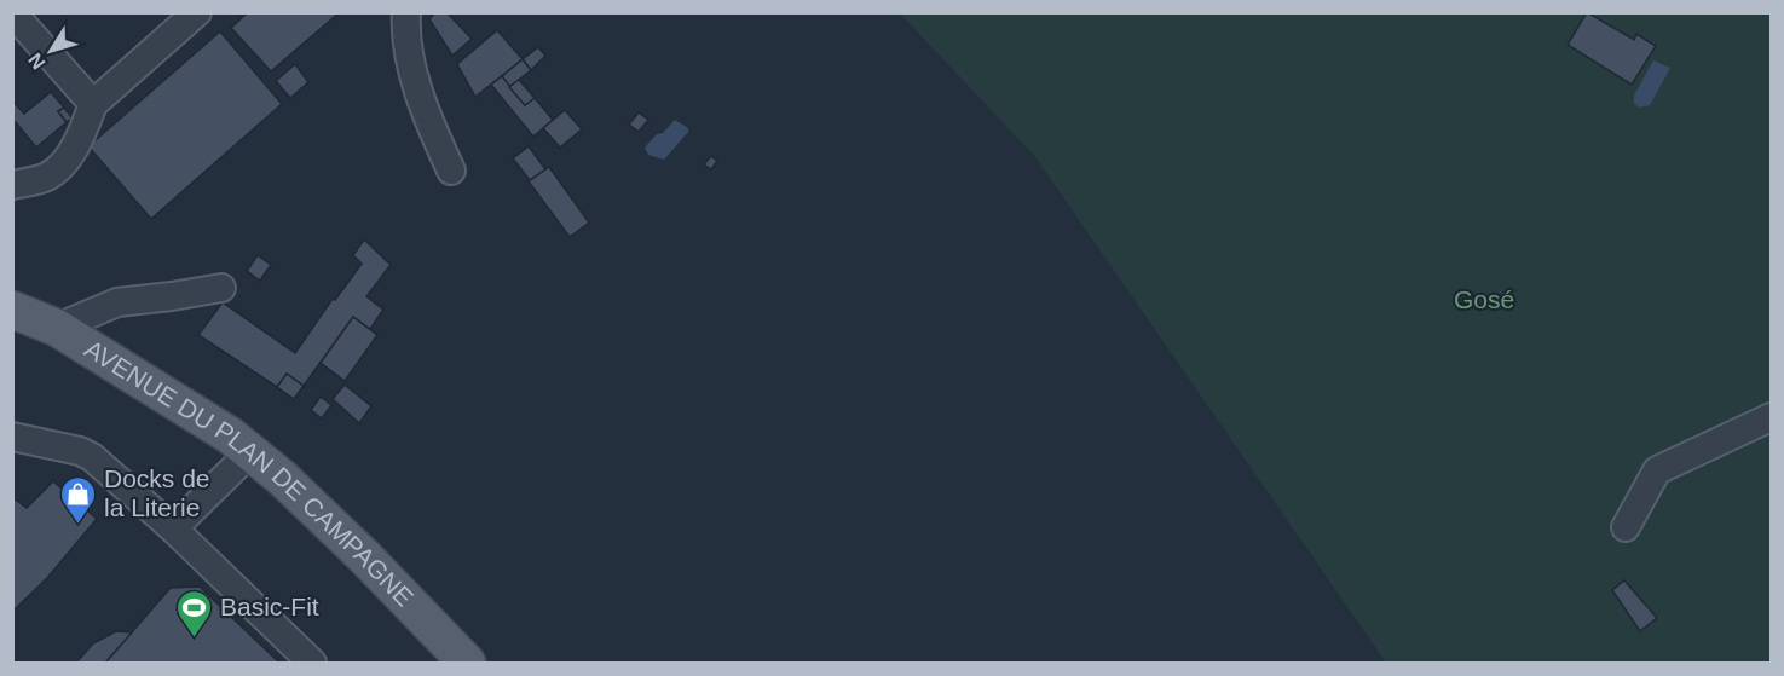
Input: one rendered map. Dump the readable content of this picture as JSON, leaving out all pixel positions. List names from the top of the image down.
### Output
{
  "streets": {
    "main road": ["AVENUE DU PLAN DE CAMPAGNE"]
  },
  "parks": ["Gosé"],
  "places": {
    "shop": ["Docks de la Literie"],
    "sports": ["Basic-Fit"]
  },
  "north": "bottom left"
}
